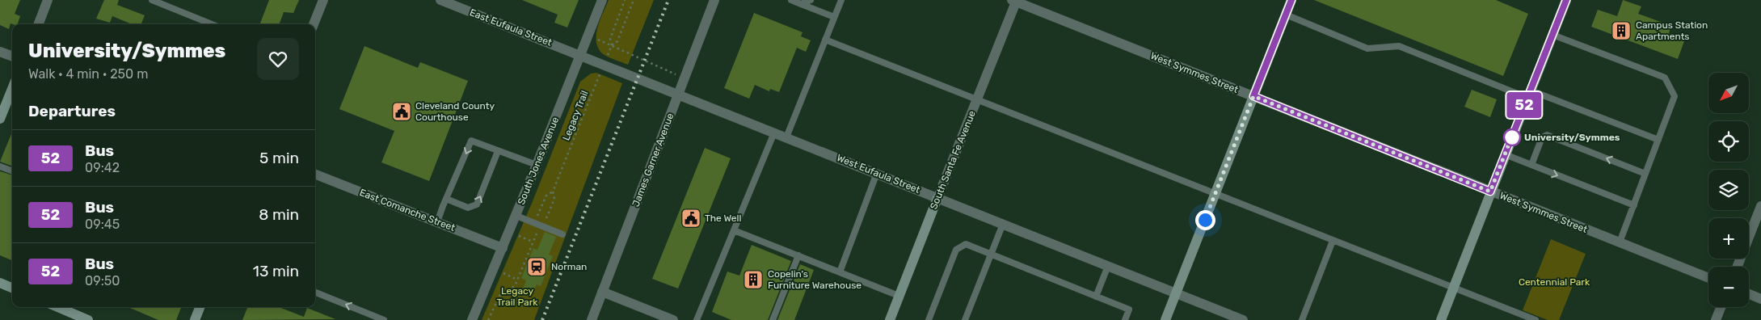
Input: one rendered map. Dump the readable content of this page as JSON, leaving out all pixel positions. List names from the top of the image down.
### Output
{
  "streets": {
    "street": [
      "East Eufaula Street",
      "West Symmes Street",
      "James Garner Avenue",
      "South Santa Fe Avenue",
      "South Jones Avenue",
      "West Eufaula Street",
      "East Comanche Street"
    ],
    "path": ["Legacy Trail"]
  },
  "crossings": [
    ["East Eufaula Street", "South Jones Avenue"],
    ["East Eufaula Street", "West Eufaula Street"],
    ["West Symmes Street", "South Santa Fe Avenue"],
    ["Legacy Trail", "West Eufaula Street"],
    ["James Garner Avenue", "West Eufaula Street"],
    ["South Santa Fe Avenue", "West Eufaula Street"],
    ["South Jones Avenue", "West Eufaula Street"],
    ["South Jones Avenue", "East Comanche Street"]
  ],
  "parks": ["Centennial Park", "Legacy Trail Park"],
  "places": {
    "building": ["Campus Station Apartments", "Copelin's Furniture Warehouse"],
    "public building": ["Cleveland County Courthouse", "The Well"],
    "other": ["University/Symmes"],
    "station": ["Norman"]
  },
  "lines": ["bus line 52"],
  "north": "bottom left",
  "page": {
    "on_map": "52",
    "heading": [
      ["University/Symmes", "Walk · 4 min · 250 m"],
      "Departures"
    ],
    "map_buttons": ["+", "−"],
    "list": [
      {
        "mark": "52",
        "name": "Bus",
        "note": "09:42",
        "value": "5 min"
      },
      {
        "mark": "52",
        "name": "Bus",
        "note": "09:45",
        "value": "8 min"
      },
      {
        "mark": "52",
        "name": "Bus",
        "note": "09:50",
        "value": "13 min"
      }
    ]
  }
}
